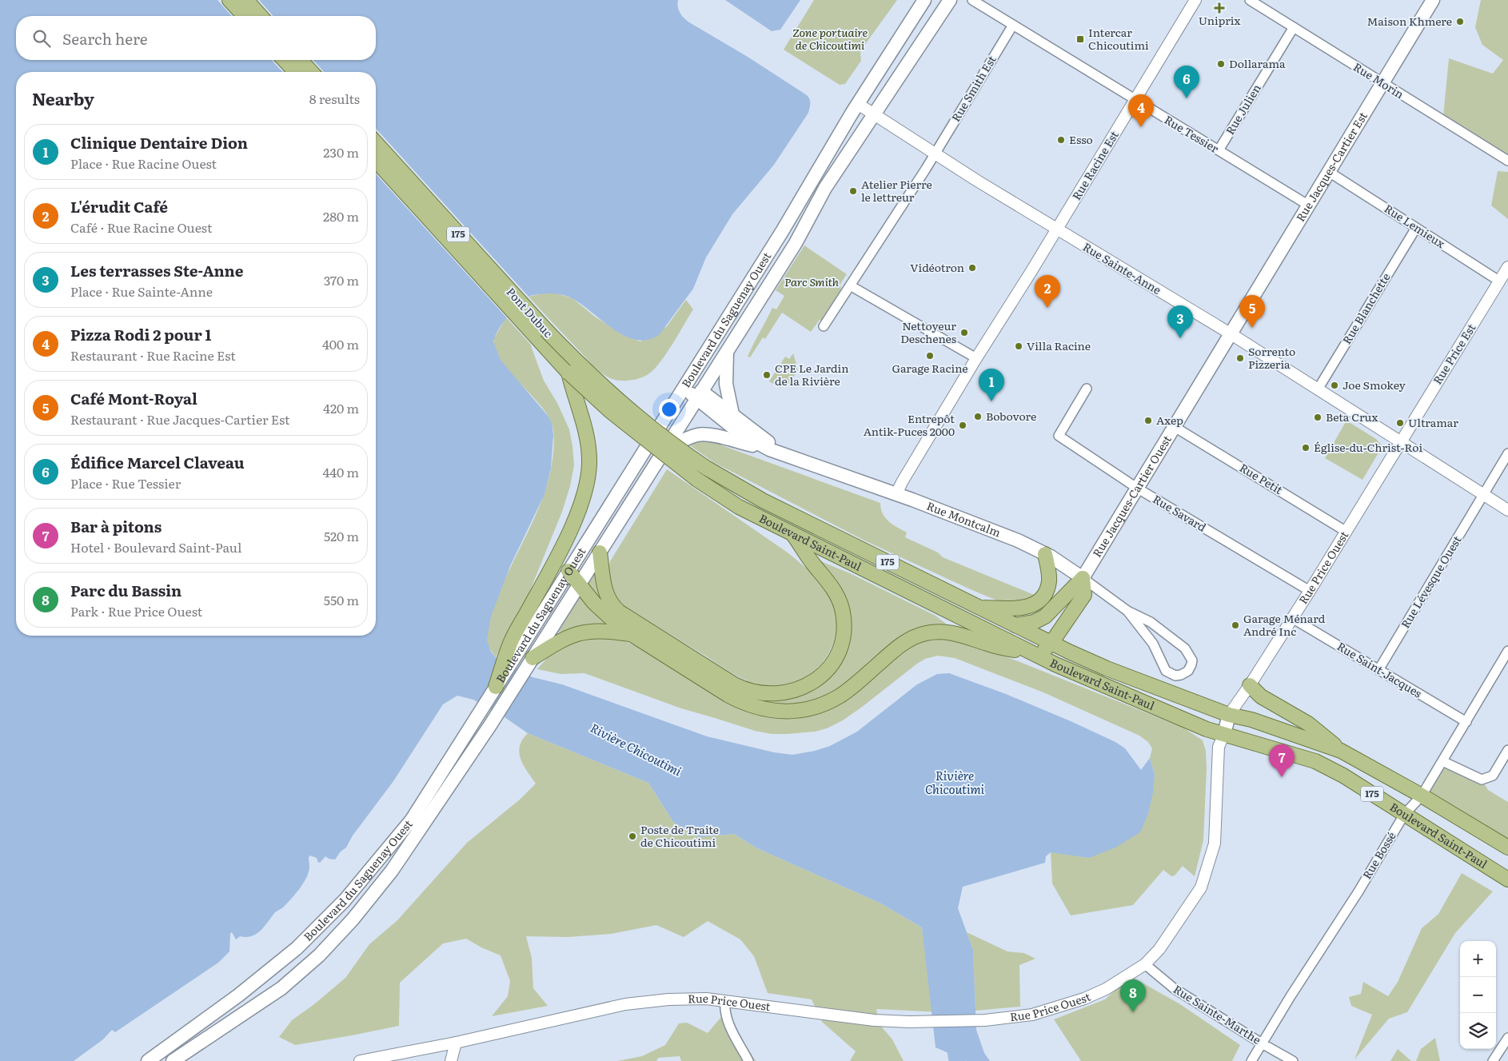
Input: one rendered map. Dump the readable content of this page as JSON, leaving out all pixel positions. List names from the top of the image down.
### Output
{
  "streets": {
    "main road": [
      "Rue Jacques-Cartier Est",
      "175",
      "Pont Dubuc",
      "Boulevard du Saguenay Ouest",
      "Rue Jacques-Cartier Ouest",
      "Rue Montcalm",
      "Boulevard Saint-Paul",
      "Rue Price Ouest"
    ],
    "street": [
      "Rue Morin",
      "Rue Smith Est",
      "Rue Julien",
      "Rue Tessier",
      "Rue Racine Est",
      "Rue Lemieux",
      "Rue Sainte-Anne",
      "Rue Blanchette",
      "Rue Price Est",
      "Rue Petit",
      "Rue Savard",
      "Rue Lévesque Ouest",
      "Rue Saint-Jacques",
      "Rue Bossé",
      "Rue Sainte-Marthe"
    ]
  },
  "crossings": [
    ["Rue Morin", "Rue Julien"],
    ["Rue Morin", "Rue Jacques-Cartier Est"],
    ["Rue Smith Est", "Rue Tessier"],
    ["Rue Smith Est", "Rue Sainte-Anne"],
    ["Rue Julien", "Rue Tessier"],
    ["Rue Tessier", "Rue Racine Est"],
    ["Rue Tessier", "Rue Jacques-Cartier Est"],
    ["Rue Racine Est", "Rue Sainte-Anne"],
    ["Rue Racine Est", "Rue Montcalm"],
    ["Rue Jacques-Cartier Est", "Rue Lemieux"],
    ["Rue Jacques-Cartier Est", "Rue Sainte-Anne"],
    ["Rue Jacques-Cartier Est", "Rue Jacques-Cartier Ouest"],
    ["Rue Lemieux", "Rue Blanchette"],
    ["Rue Lemieux", "Rue Price Est"],
    ["Rue Sainte-Anne", "Rue Blanchette"],
    ["Rue Sainte-Anne", "Boulevard du Saguenay Ouest"],
    ["Rue Sainte-Anne", "Rue Price Est"],
    ["Rue Sainte-Anne", "Rue Jacques-Cartier Ouest"],
    ["Rue Sainte-Anne", "Rue Price Ouest"],
    ["Rue Sainte-Anne", "Rue Lévesque Ouest"],
    ["Pont Dubuc", "Boulevard Saint-Paul"],
    ["Boulevard du Saguenay Ouest", "Rue Montcalm"],
    ["Rue Price Est", "Rue Price Ouest"],
    ["Rue Petit", "Rue Jacques-Cartier Ouest"],
    ["Rue Petit", "Rue Price Ouest"],
    ["Rue Jacques-Cartier Ouest", "Rue Savard"],
    ["Rue Jacques-Cartier Ouest", "Rue Montcalm"],
    ["Rue Savard", "Rue Price Ouest"],
    ["Boulevard Saint-Paul", "Rue Price Ouest"],
    ["Boulevard Saint-Paul", "Rue Bossé"],
    ["Rue Price Ouest", "Rue Saint-Jacques"],
    ["Rue Price Ouest", "Rue Sainte-Marthe"],
    ["Rue Lévesque Ouest", "Rue Saint-Jacques"],
    ["Rue Saint-Jacques", "Rue Bossé"],
    ["Rue Bossé", "Rue Sainte-Marthe"]
  ],
  "water": ["Rivière Chicoutimi"],
  "parks": ["Zone portuaire de Chicoutimi", "Parc Smith"],
  "places": {
    "health": ["Uniprix"],
    "other": [
      "Maison Khmere",
      "Dollarama",
      "Esso",
      "Atelier Pierre le lettreur",
      "Vidéotron",
      "Nettoyeur Deschenes",
      "Villa Racine",
      "Garage Racine",
      "Sorrento Pizzeria",
      "CPE Le Jardin de la Rivière",
      "Joe Smokey",
      "Bobovore",
      "Beta Crux",
      "Axep",
      "Ultramar",
      "Entrepôt Antik-Puces 2000",
      "Église-du-Christ-Roi",
      "Garage Ménard André Inc",
      "Poste de Traite de Chicoutimi"
    ],
    "transit": ["Intercar Chicoutimi"]
  },
  "page": {
    "search": "Search here",
    "pins": [
      "6",
      "4",
      "2",
      "5",
      "3",
      "1",
      "7",
      "8"
    ],
    "heading": ["Nearby", "8 results"],
    "list": [
      {
        "mark": "1",
        "name": "Clinique Dentaire Dion",
        "note": "Place · Rue Racine Ouest",
        "value": "230 m"
      },
      {
        "mark": "2",
        "name": "L'érudit Café",
        "note": "Café · Rue Racine Ouest",
        "value": "280 m"
      },
      {
        "mark": "3",
        "name": "Les terrasses Ste-Anne",
        "note": "Place · Rue Sainte-Anne",
        "value": "370 m"
      },
      {
        "mark": "4",
        "name": "Pizza Rodi 2 pour 1",
        "note": "Restaurant · Rue Racine Est",
        "value": "400 m"
      },
      {
        "mark": "5",
        "name": "Café Mont-Royal",
        "note": "Restaurant · Rue Jacques-Cartier Est",
        "value": "420 m"
      },
      {
        "mark": "6",
        "name": "Édifice Marcel Claveau",
        "note": "Place · Rue Tessier",
        "value": "440 m"
      },
      {
        "mark": "7",
        "name": "Bar à pitons",
        "note": "Hotel · Boulevard Saint-Paul",
        "value": "520 m"
      },
      {
        "mark": "8",
        "name": "Parc du Bassin",
        "note": "Park · Rue Price Ouest",
        "value": "550 m"
      }
    ],
    "map_buttons": ["+", "−"]
  }
}
